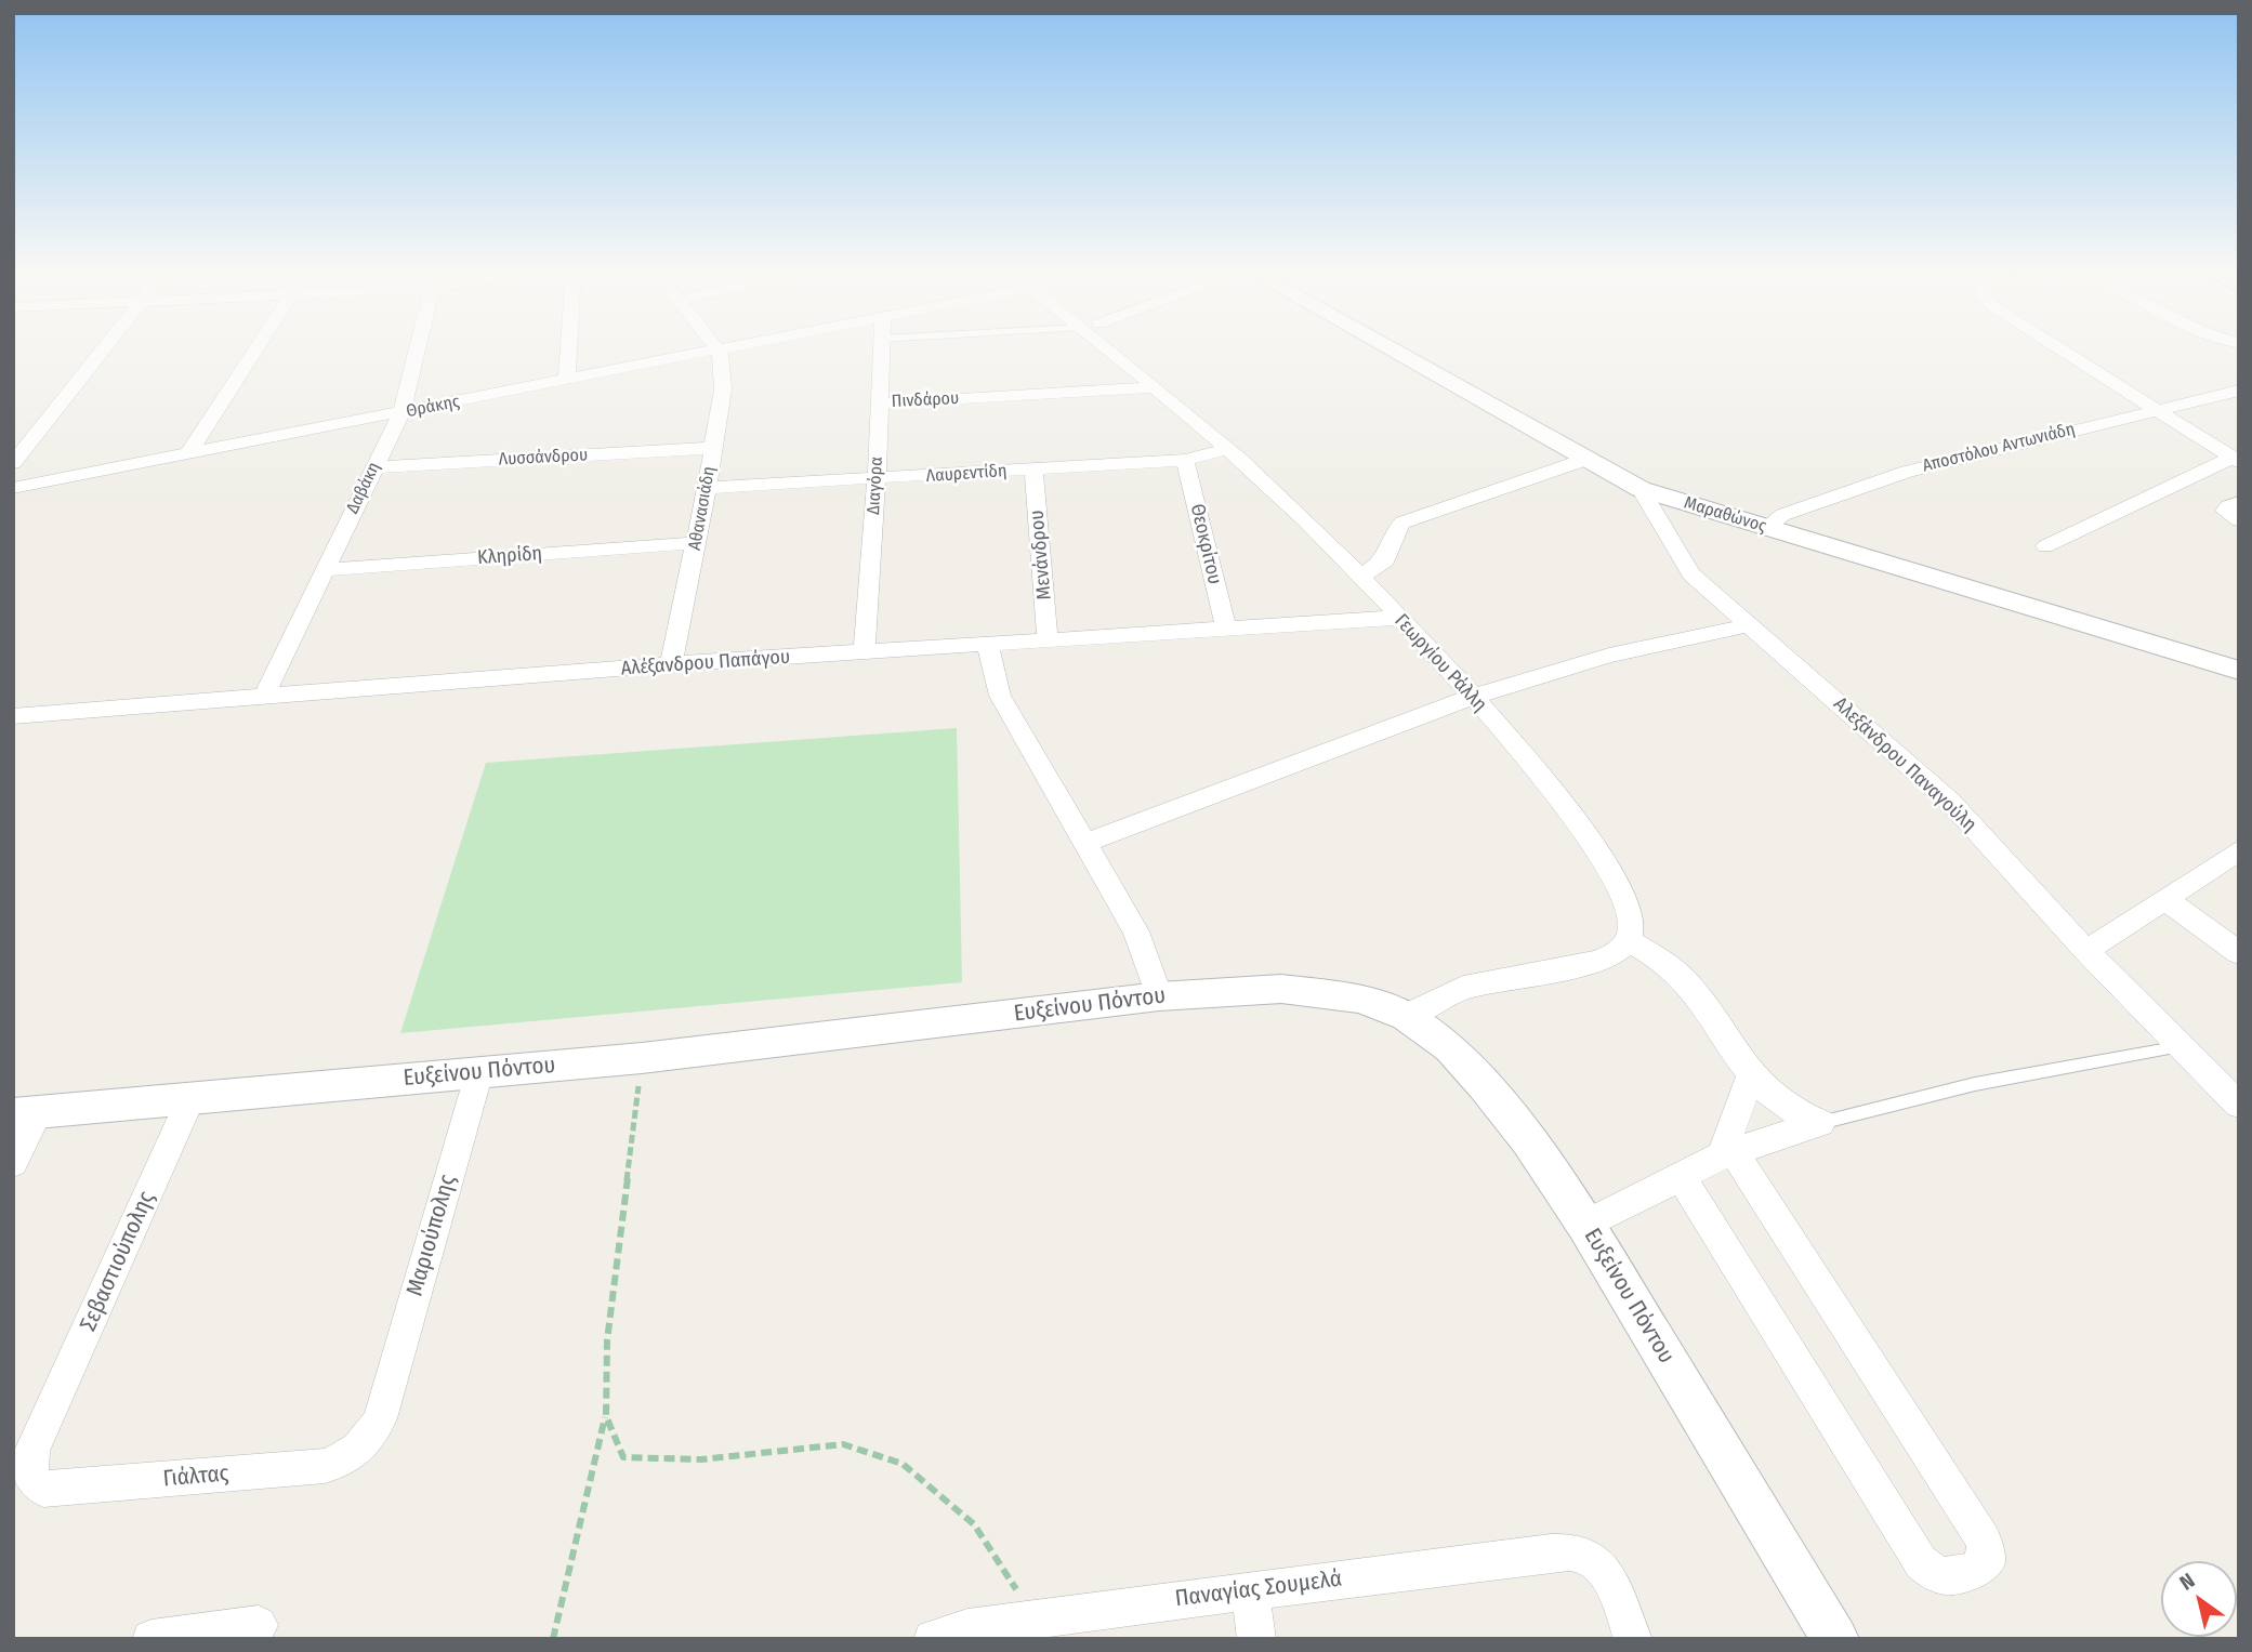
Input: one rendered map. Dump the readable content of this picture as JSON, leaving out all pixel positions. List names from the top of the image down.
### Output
{
  "streets": {
    "street": [
      "Πινδάρου",
      "Θράκης",
      "Αποστόλου Αντωνιάδη",
      "Λυσσάνδρου",
      "Λαυρεντίδη",
      "Διαγόρα",
      "Δαβάκη",
      "Αθανασιάδη",
      "Μαραθώνος",
      "Θεοκρίτου",
      "Μενάνδρου",
      "Κληρίδη",
      "Αλέξανδρου Παπάγου",
      "Γεωργίου Ράλλη",
      "Αλεξάνδρου Παναγούλη",
      "Ευξείνου Πόντου",
      "Μαριούπολης",
      "Σεβαστιούπολης",
      "Γιάλτας",
      "Παναγίας Σουμελά"
    ]
  },
  "crossings": [
    ["Πινδάρου", "Διαγόρα"],
    ["Πινδάρου", "Γεωργίου Ράλλη"],
    ["Θράκης", "Δαβάκη"],
    ["Θράκης", "Αθανασιάδη"],
    ["Αποστόλου Αντωνιάδη", "Μαραθώνος"],
    ["Λυσσάνδρου", "Δαβάκη"],
    ["Λυσσάνδρου", "Αθανασιάδη"],
    ["Λαυρεντίδη", "Διαγόρα"],
    ["Λαυρεντίδη", "Αθανασιάδη"],
    ["Λαυρεντίδη", "Θεοκρίτου"],
    ["Λαυρεντίδη", "Μενάνδρου"],
    ["Λαυρεντίδη", "Γεωργίου Ράλλη"],
    ["Διαγόρα", "Αλέξανδρου Παπάγου"],
    ["Δαβάκη", "Κληρίδη"],
    ["Δαβάκη", "Αλέξανδρου Παπάγου"],
    ["Αθανασιάδη", "Κληρίδη"],
    ["Αθανασιάδη", "Αλέξανδρου Παπάγου"],
    ["Μαραθώνος", "Αλεξάνδρου Παναγούλη"],
    ["Θεοκρίτου", "Αλέξανδρου Παπάγου"],
    ["Μενάνδρου", "Αλέξανδρου Παπάγου"],
    ["Αλέξανδρου Παπάγου", "Γεωργίου Ράλλη"],
    ["Ευξείνου Πόντου", "Μαριούπολης"],
    ["Ευξείνου Πόντου", "Σεβαστιούπολης"],
    ["Μαριούπολης", "Γιάλτας"],
    ["Σεβαστιούπολης", "Γιάλτας"]
  ],
  "north": "top left"
}
